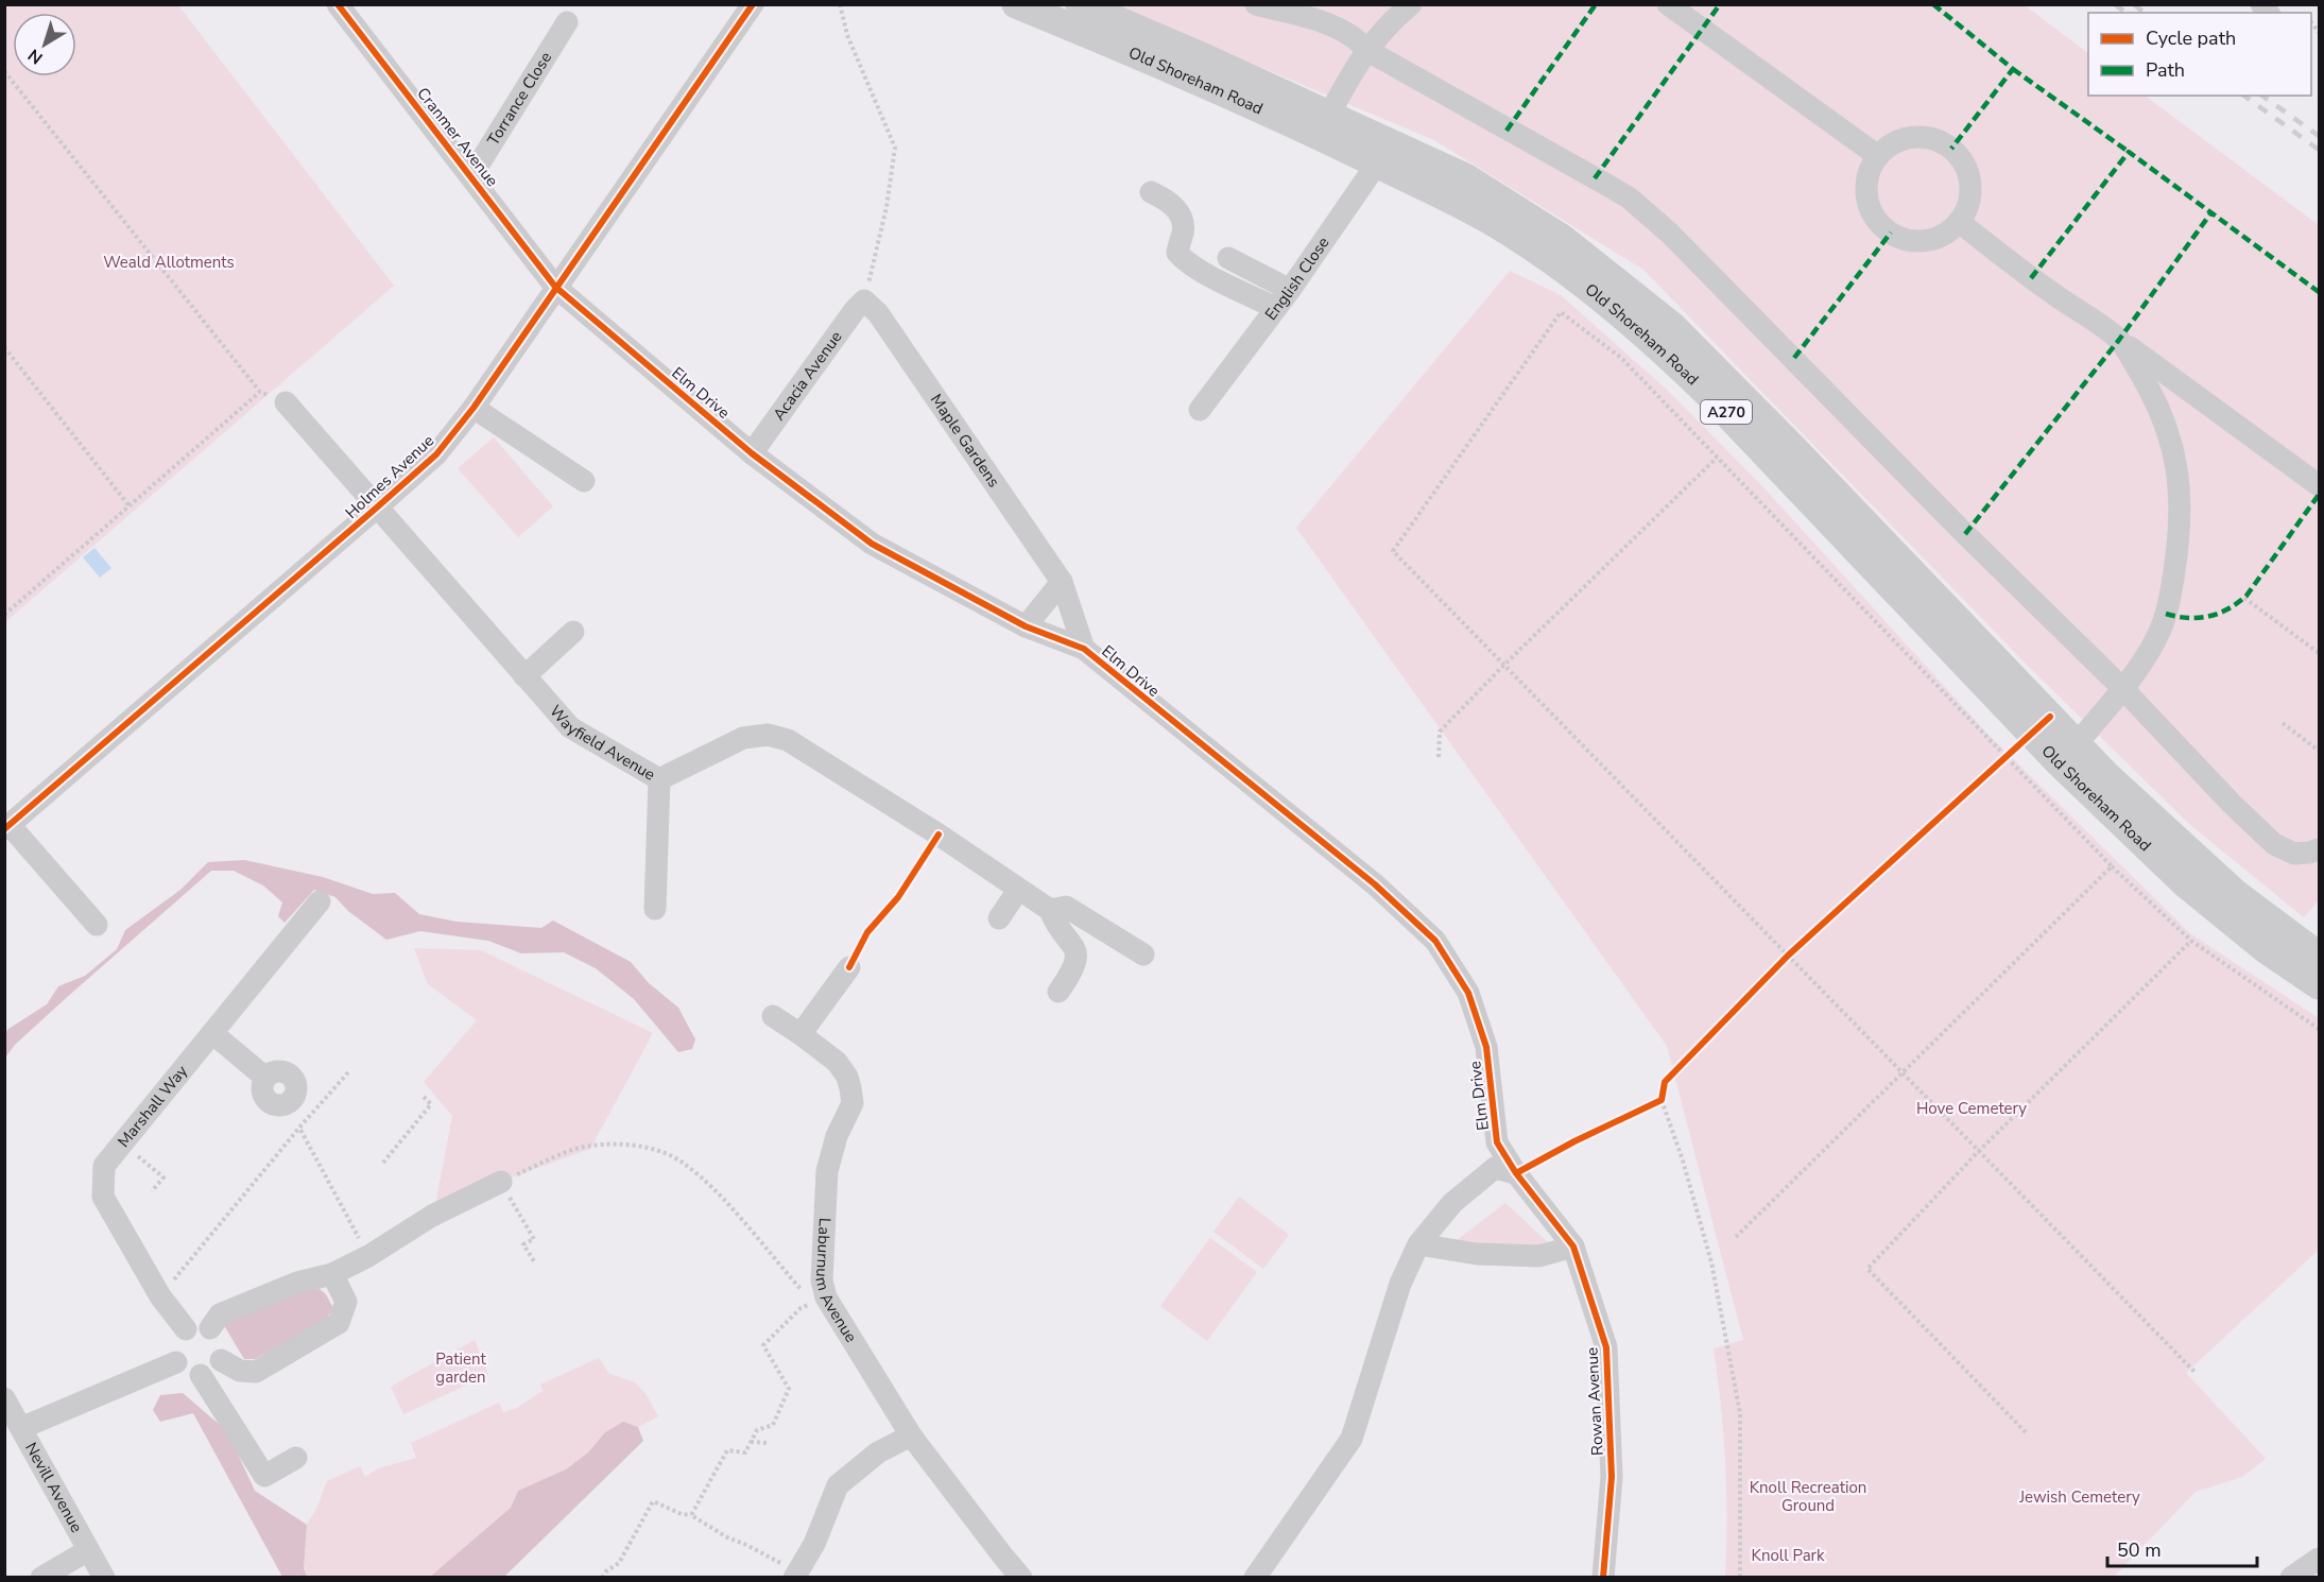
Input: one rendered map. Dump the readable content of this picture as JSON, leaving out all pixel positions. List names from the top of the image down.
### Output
{
  "streets": {
    "main road": ["Old Shoreham Road", "A270"],
    "street": [
      "Torrance Close",
      "Cranmer Avenue",
      "English Close",
      "Acacia Avenue",
      "Elm Drive",
      "Maple Gardens",
      "Holmes Avenue",
      "Wayfield Avenue",
      "Marshall Way",
      "Laburnum Avenue",
      "Rowan Avenue",
      "Nevill Avenue"
    ]
  },
  "crossings": [
    ["Old Shoreham Road", "English Close"],
    ["Torrance Close", "Cranmer Avenue"],
    ["Cranmer Avenue", "Elm Drive"],
    ["Cranmer Avenue", "Holmes Avenue"],
    ["Acacia Avenue", "Elm Drive"],
    ["Acacia Avenue", "Maple Gardens"],
    ["Elm Drive", "Maple Gardens"],
    ["Elm Drive", "Holmes Avenue"],
    ["Elm Drive", "Rowan Avenue"],
    ["Holmes Avenue", "Wayfield Avenue"]
  ],
  "parks": [
    "Weald Allotments",
    "Hove Cemetery",
    "Patient garden",
    "Knoll Recreation Ground",
    "Jewish Cemetery",
    "Knoll Park"
  ],
  "legend": ["Cycle path", "Path"],
  "scale_bar": "50 m",
  "north": "bottom left"
}
